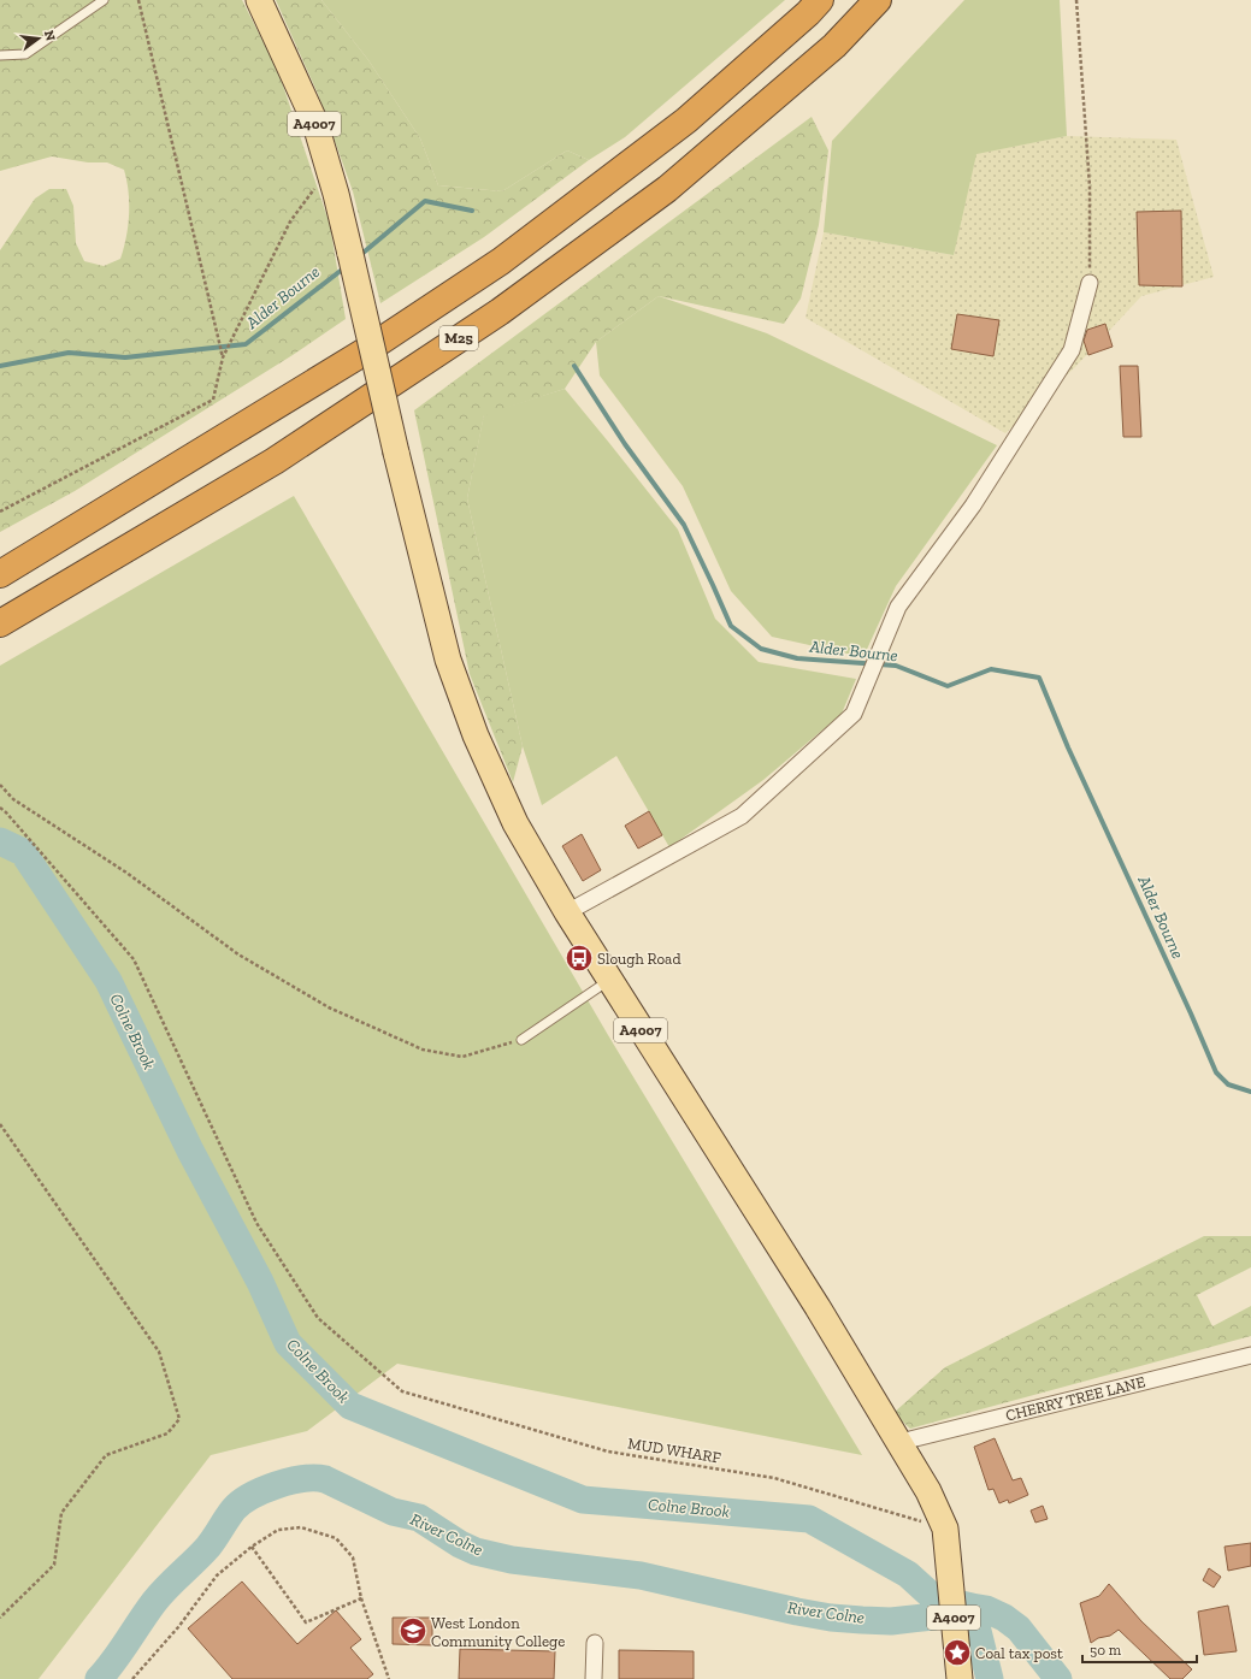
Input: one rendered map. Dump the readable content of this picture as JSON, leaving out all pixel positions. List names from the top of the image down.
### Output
{
  "streets": {
    "highway": ["M25"],
    "main road": ["A4007"],
    "street": ["CHERRY TREE LANE"],
    "path": ["MUD WHARF"]
  },
  "crossings": [
    ["A4007", "CHERRY TREE LANE"],
    ["A4007", "MUD WHARF"]
  ],
  "water": ["Alder Bourne", "Colne Brook", "River Colne"],
  "places": {
    "bus stop": ["Slough Road"],
    "school or university": ["West London Community College"],
    "place": ["Coal tax post"]
  },
  "scale_bar": "50 m",
  "north": "right"
}
